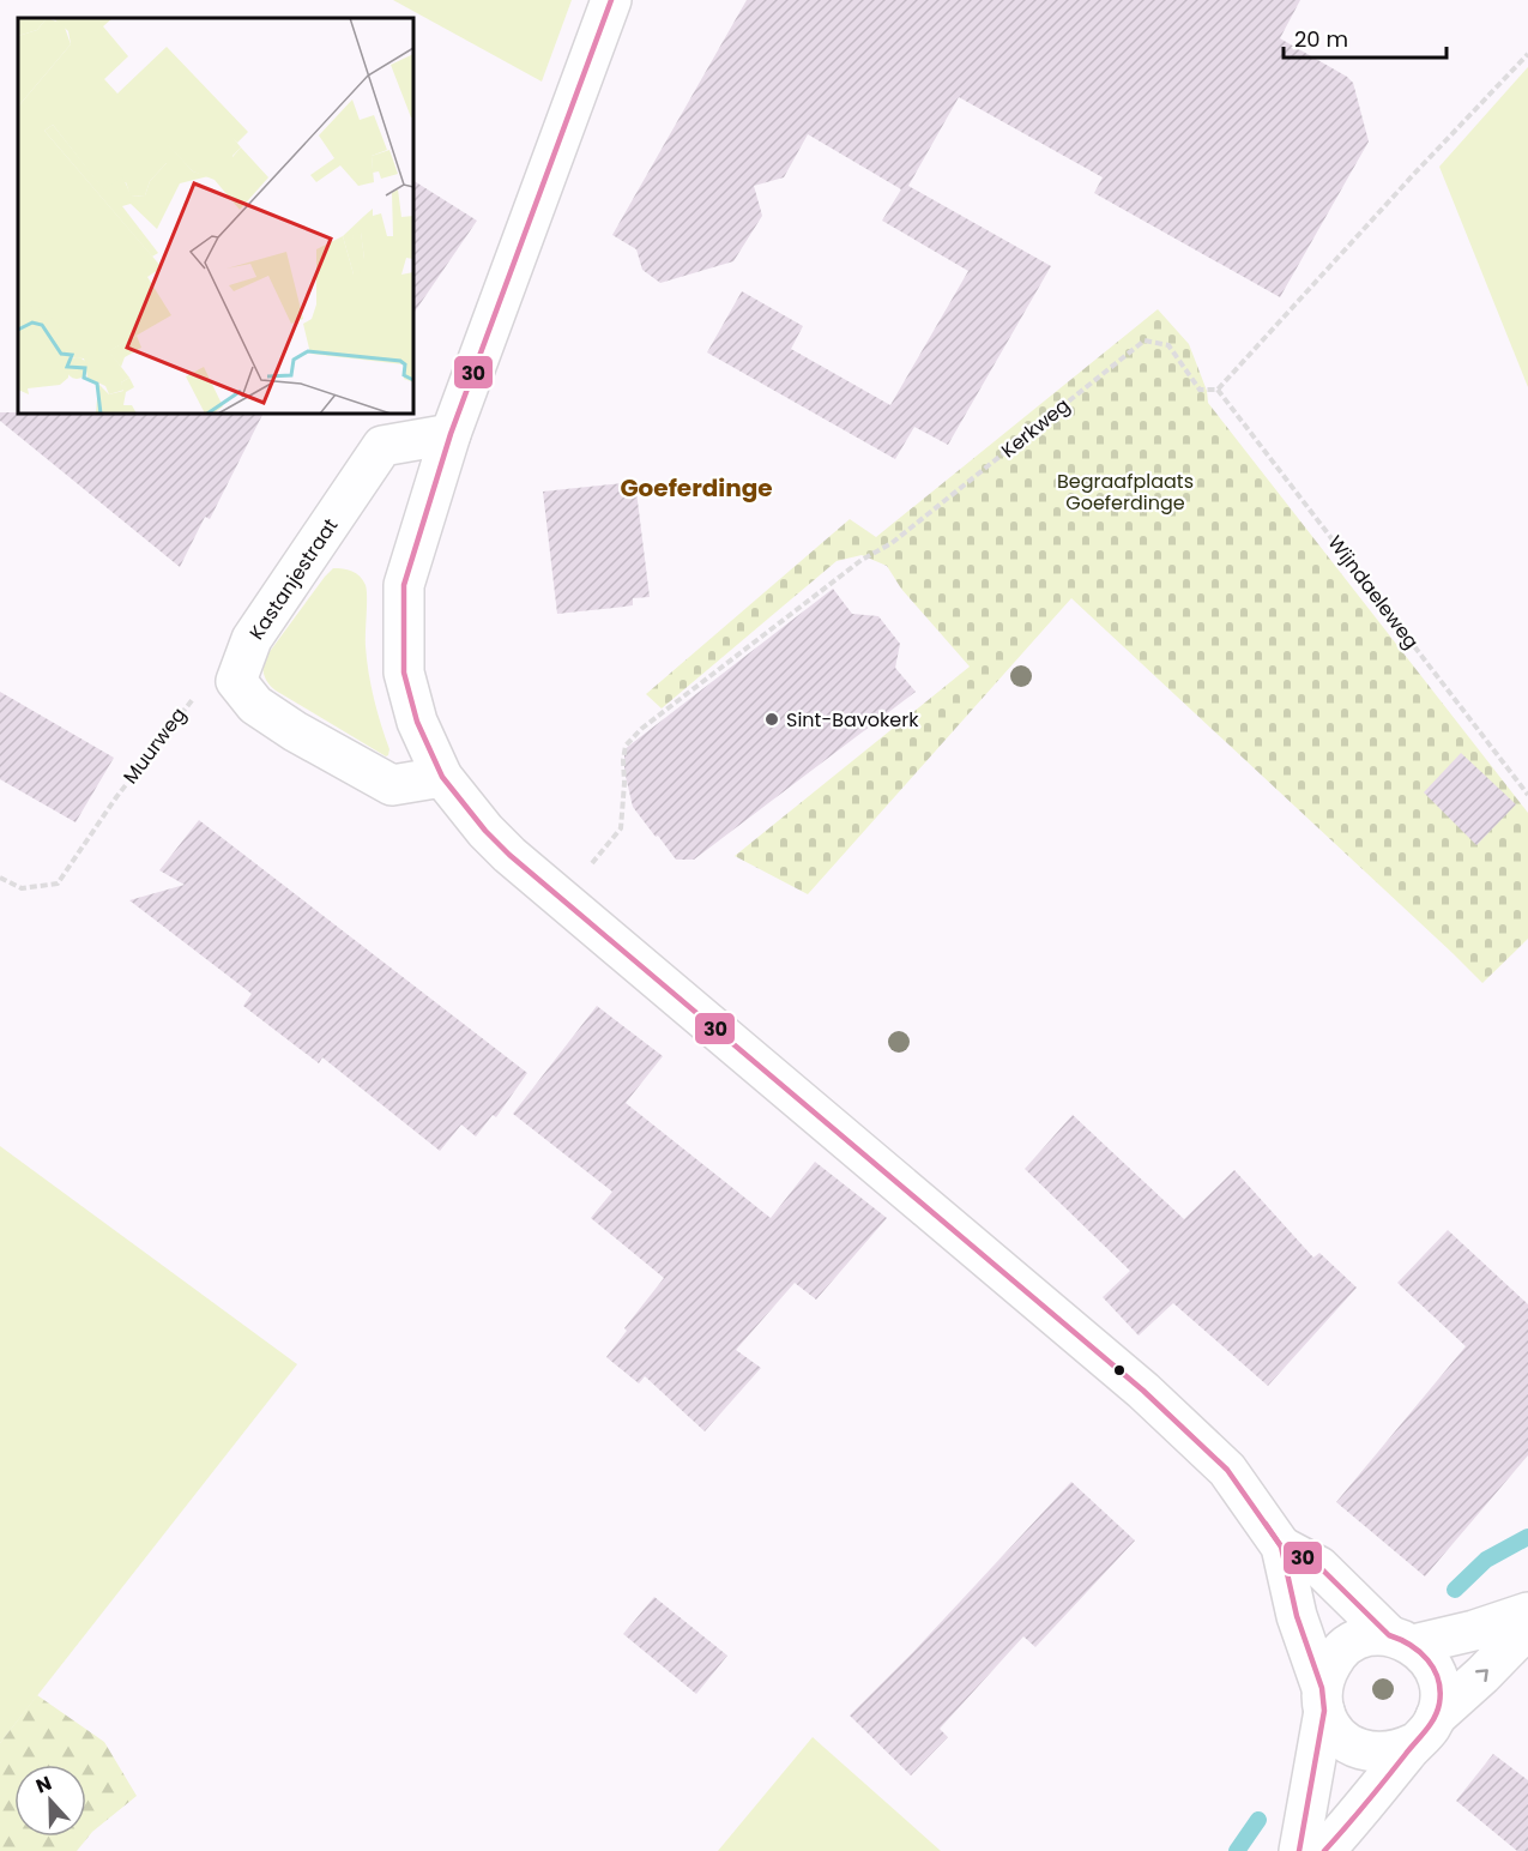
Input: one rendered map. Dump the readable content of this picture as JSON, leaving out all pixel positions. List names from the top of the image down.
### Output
{
  "streets": {
    "street": ["Kastanjestraat"],
    "path": ["Kerkweg", "Wijndaeleweg", "Muurweg"]
  },
  "crossings": [
    ["Kerkweg", "Wijndaeleweg"],
    ["Kastanjestraat", "Muurweg"]
  ],
  "districts": ["Goeferdinge"],
  "parks": ["Begraafplaats Goeferdinge"],
  "places": ["Sint-Bavokerk"],
  "lines": ["transit line 30"],
  "scale_bar": "20 m",
  "north": "top"
}
